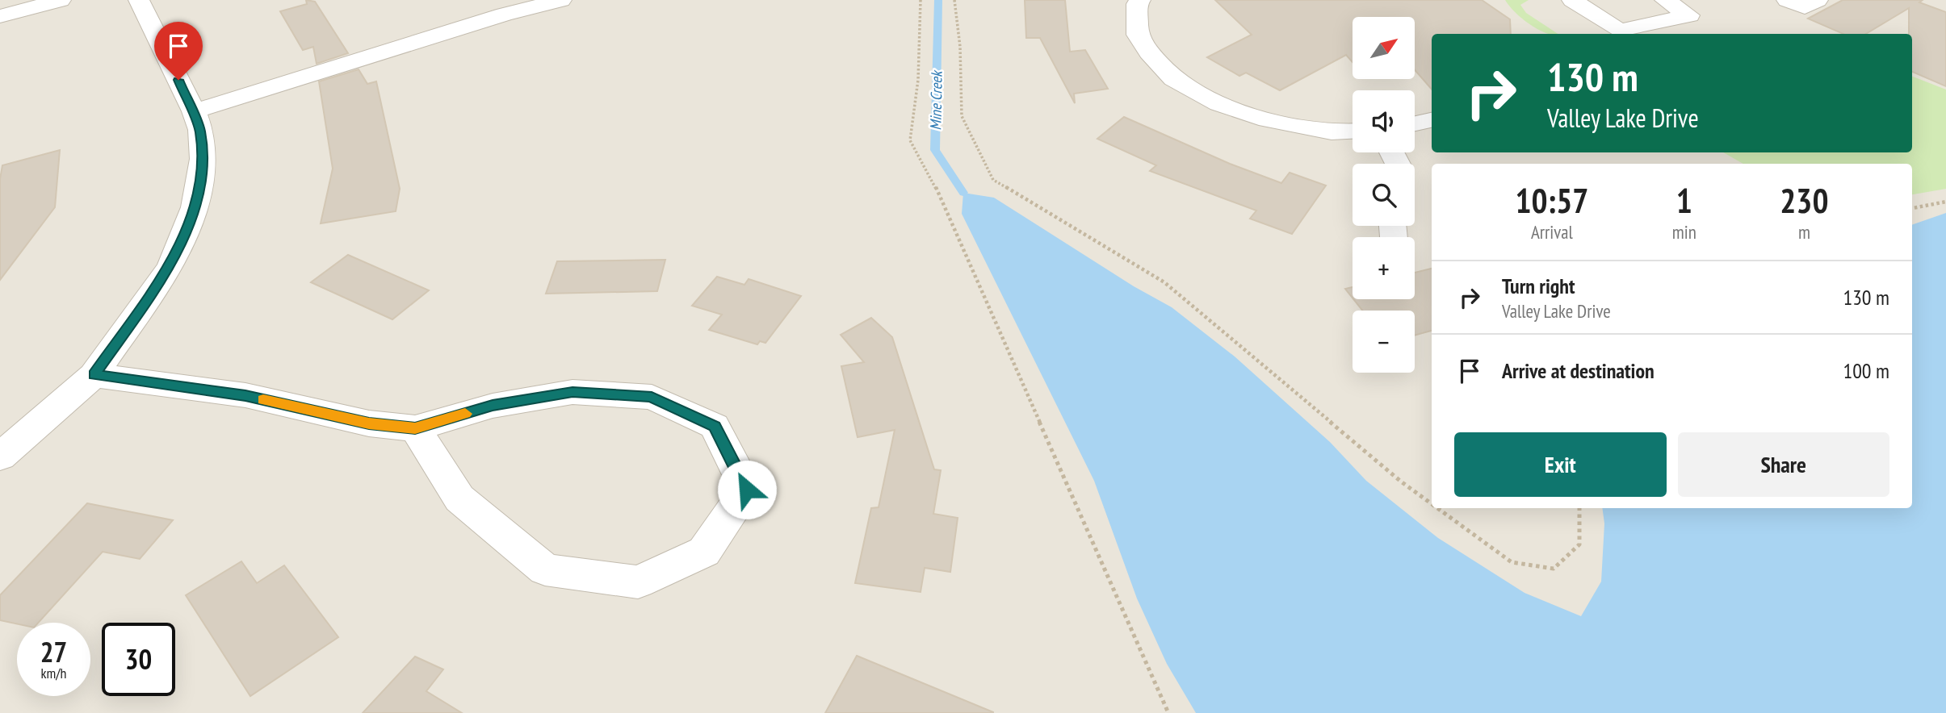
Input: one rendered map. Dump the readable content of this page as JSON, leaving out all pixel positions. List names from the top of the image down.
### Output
{
  "water": ["Mine Creek"],
  "north": "top right",
  "page": {
    "map_buttons": ["+", "−"],
    "turn": ["130 m", "Valley Lake Drive"],
    "eta": [
      "10:57",
      "Arrival",
      "1",
      "min",
      "230",
      "m"
    ],
    "list": [
      {
        "name": "Turn right",
        "note": "Valley Lake Drive",
        "value": "130 m"
      },
      {
        "name": "Arrive at destination",
        "value": "100 m"
      }
    ],
    "buttons": ["Exit", "Share"],
    "speed": "27 km/h",
    "limit": "30"
  }
}
